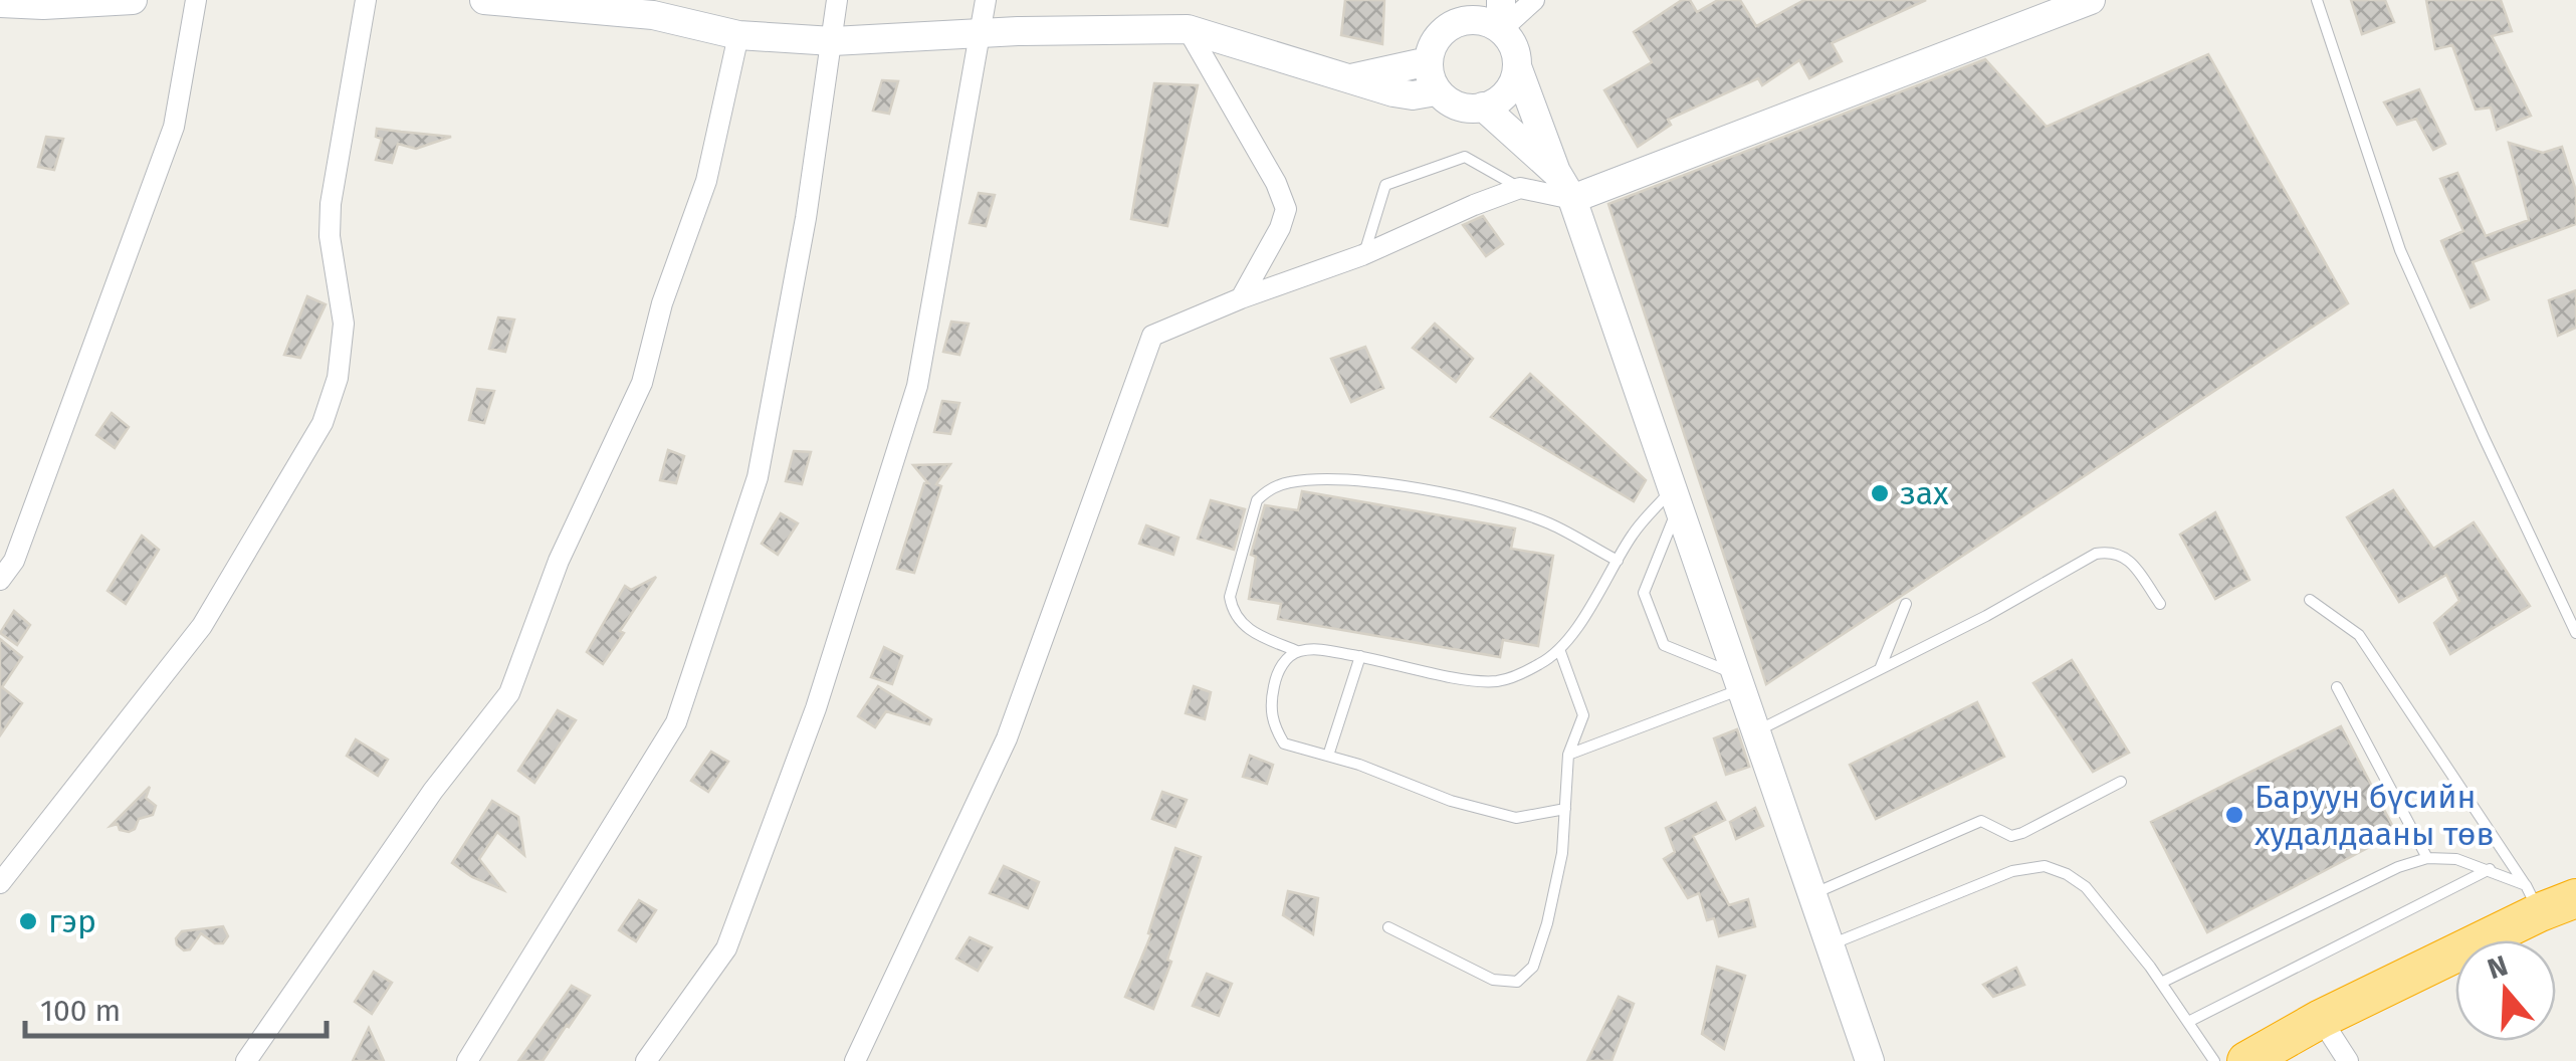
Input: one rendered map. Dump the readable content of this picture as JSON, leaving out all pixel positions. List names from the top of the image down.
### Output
{
  "places": ["зах", "Баруун бүсийн худалдааны төв", "гэр"],
  "scale_bar": "100 m",
  "north": "top"
}
